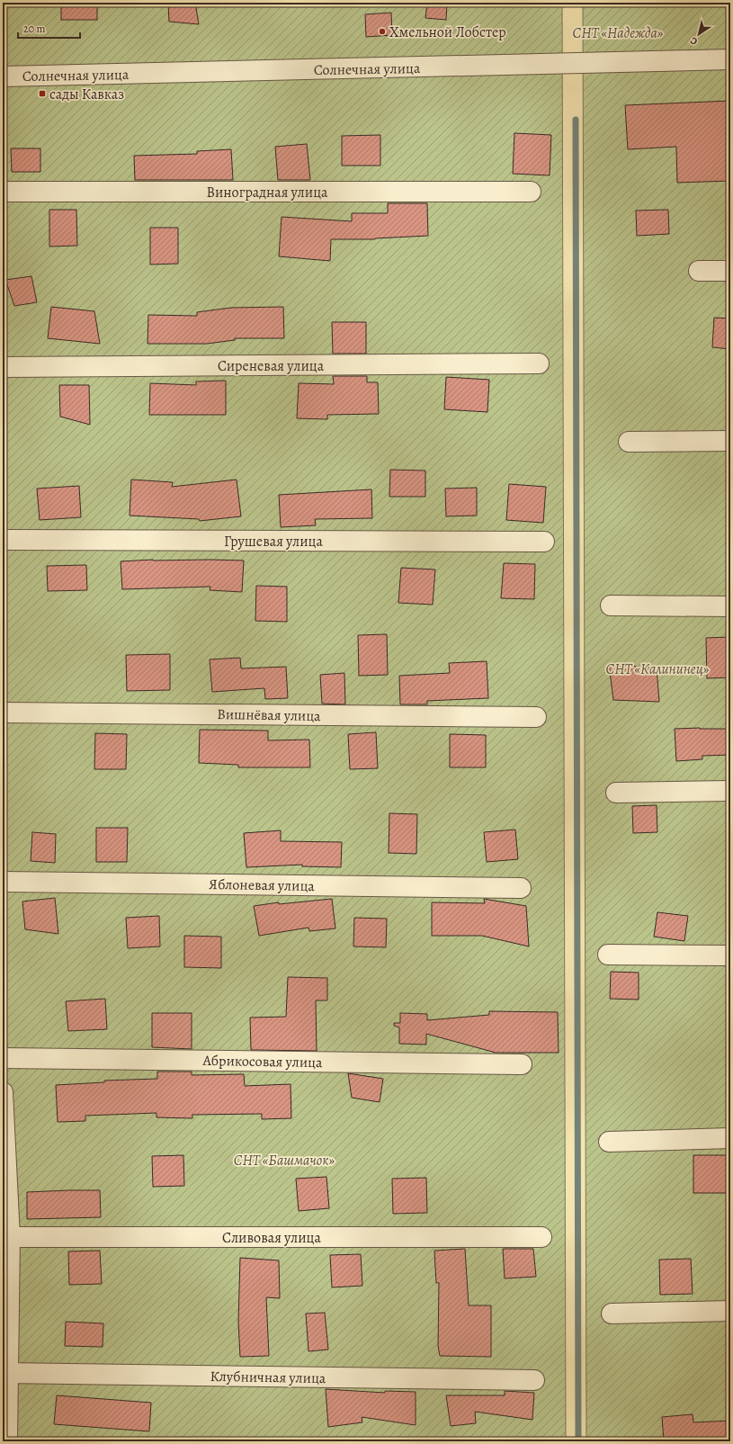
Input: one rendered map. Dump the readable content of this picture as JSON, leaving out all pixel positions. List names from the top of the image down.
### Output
{
  "streets": {
    "street": [
      "Солнечная улица",
      "Виноградная улица",
      "Сиреневая улица",
      "Грушевая улица",
      "Вишнёвая улица",
      "Яблоневая улица",
      "Абрикосовая улица",
      "Сливовая улица",
      "Клубничная улица"
    ]
  },
  "parks": ["СНТ «Надежда»", "СНТ «Калининец»", "СНТ «Башмачок»"],
  "places": {
    "other": ["Хмельной Лобстер"],
    "transit": ["сады Кавказ"]
  },
  "scale_bar": "20 m",
  "north": "bottom left"
}
